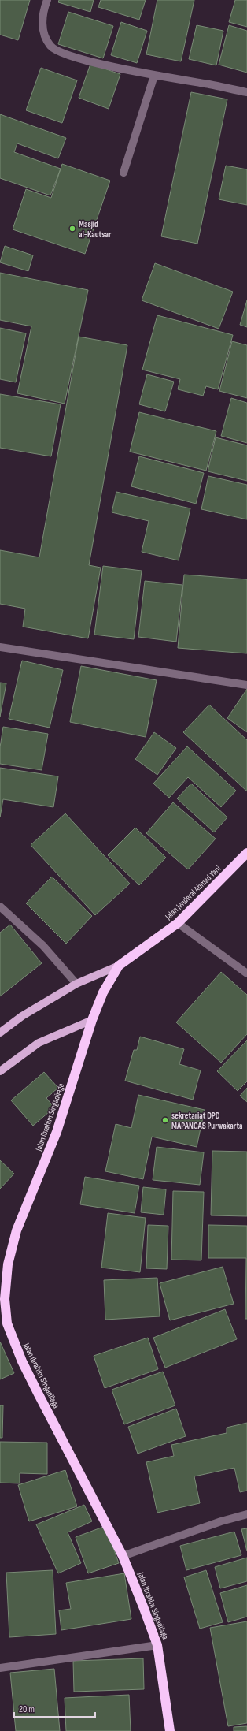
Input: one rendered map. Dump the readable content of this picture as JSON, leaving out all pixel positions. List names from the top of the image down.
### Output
{
  "streets": {
    "highway": ["Jalan Jenderal Ahmad Yani", "Jalan Ibrahim Singadilaga"]
  },
  "crossings": [
    ["Jalan Jenderal Ahmad Yani", "Jalan Ibrahim Singadilaga"]
  ],
  "places": ["Masjid al-Kautsar", "sekretariat DPD MAPANCAS Purwakarta"],
  "scale_bar": "20 m"
}
